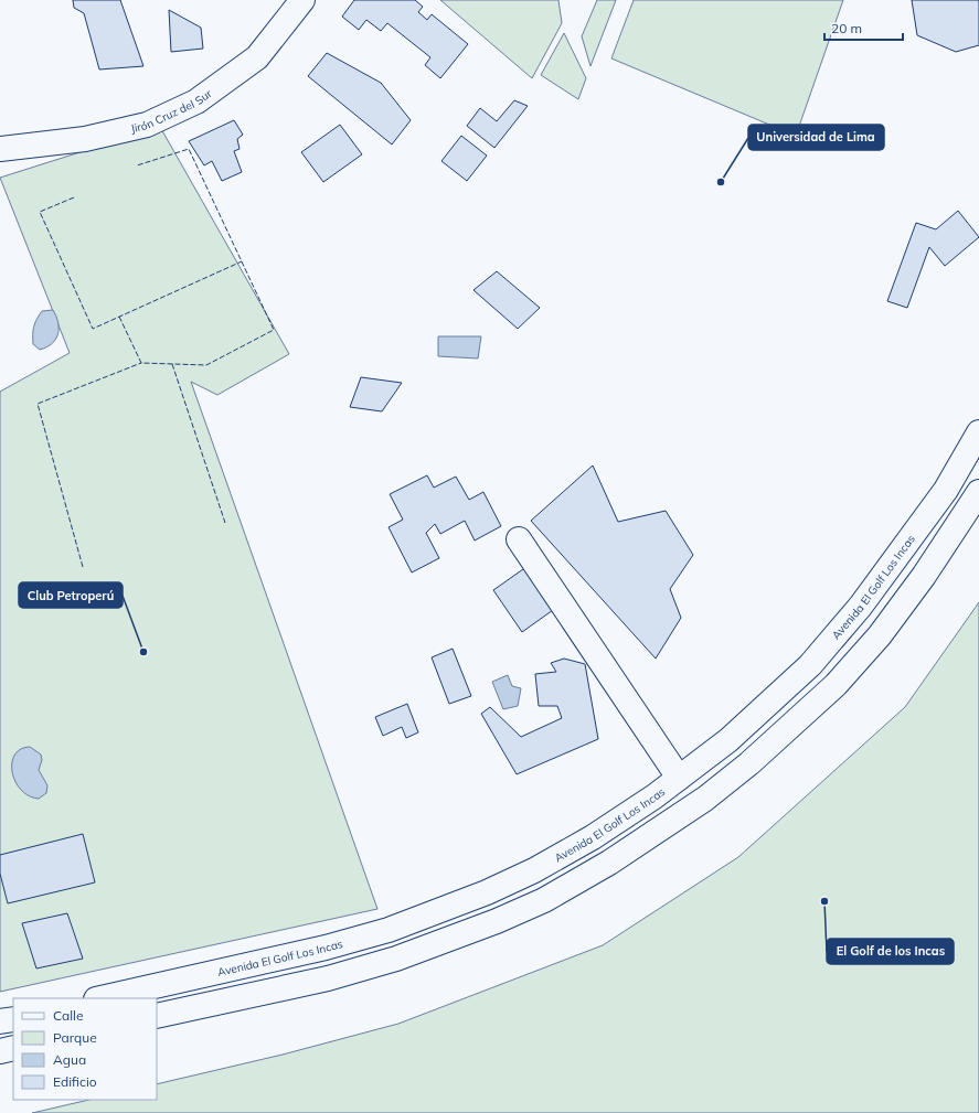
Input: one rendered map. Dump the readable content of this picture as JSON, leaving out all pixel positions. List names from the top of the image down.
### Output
{
  "streets": {
    "street": ["Jirón Cruz del Sur", "Avenida El Golf Los Incas"]
  },
  "places": ["Universidad de Lima", "Club Petroperú", "El Golf de los Incas"],
  "legend": [
    "Calle",
    "Parque",
    "Agua",
    "Edificio"
  ],
  "scale_bar": "20 m"
}
